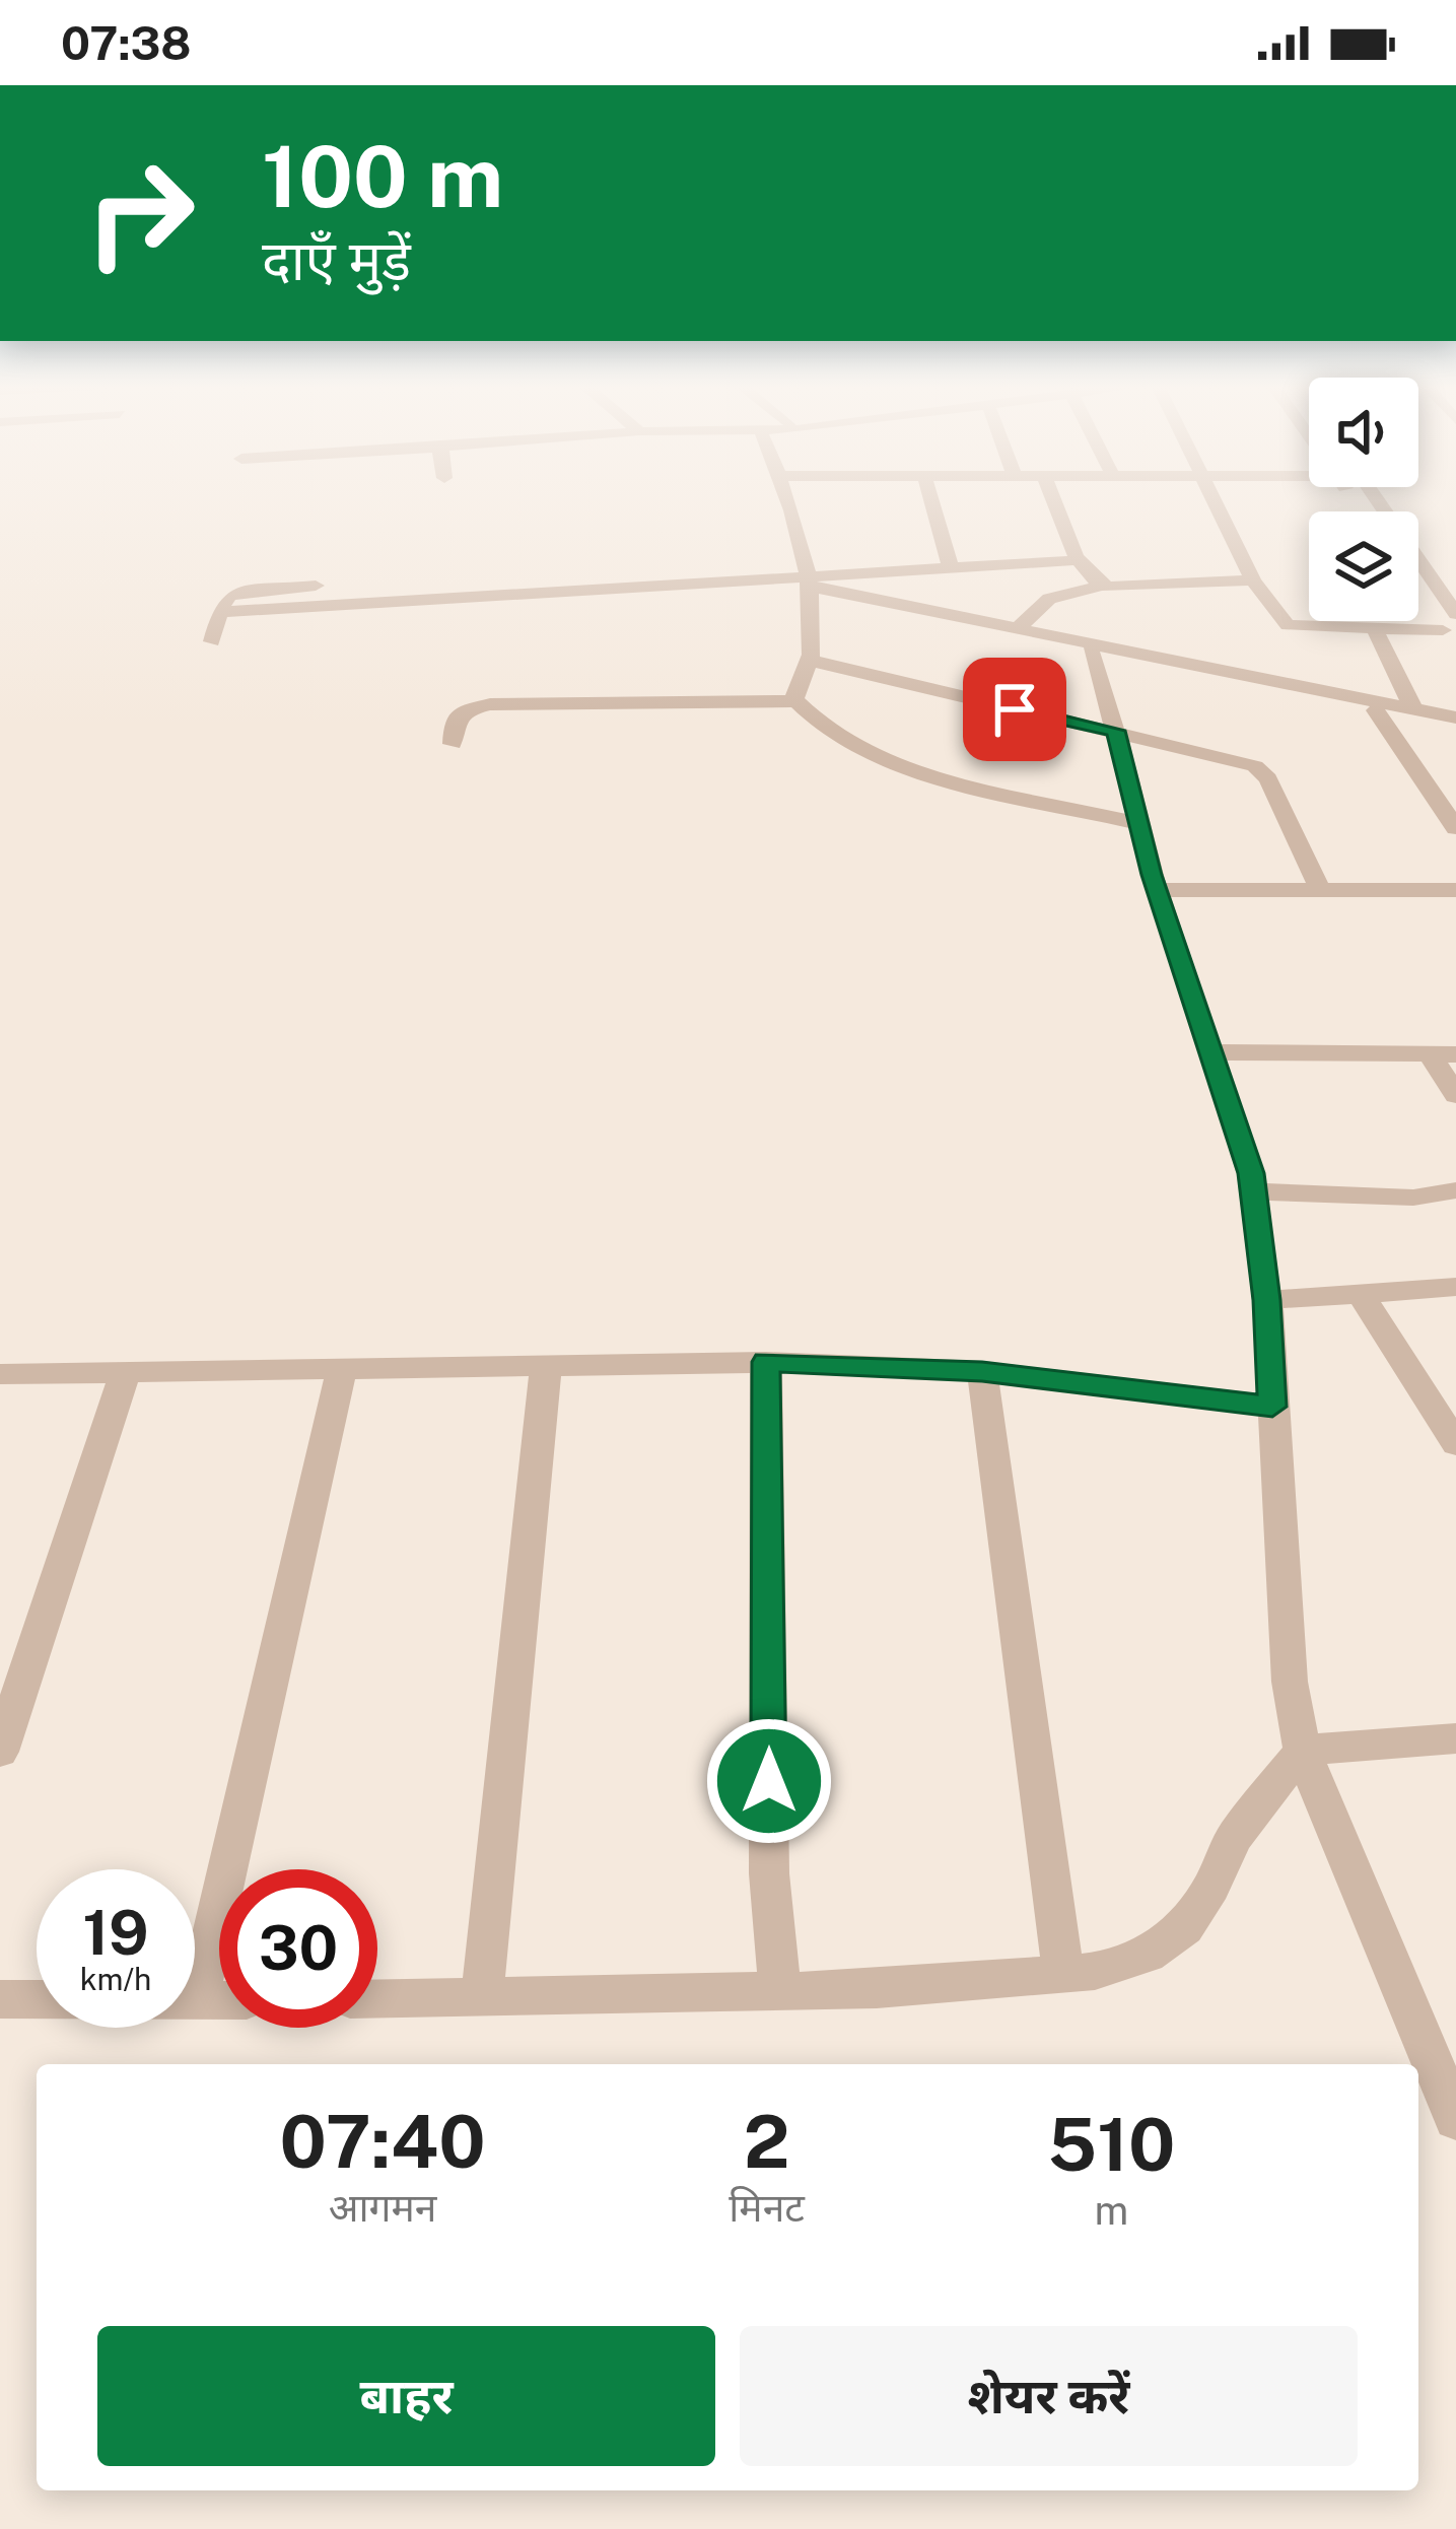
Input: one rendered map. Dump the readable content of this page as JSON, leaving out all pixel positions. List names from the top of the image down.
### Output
{
  "page": {
    "status": "07:38",
    "turn": ["100 m", "दाएँ मुड़ें"],
    "speed": "19 km/h",
    "limit": "30",
    "eta": [
      "07:40",
      "आगमन",
      "2",
      "मिनट",
      "510",
      "m"
    ],
    "buttons": ["बाहर", "शेयर करें"]
  }
}
